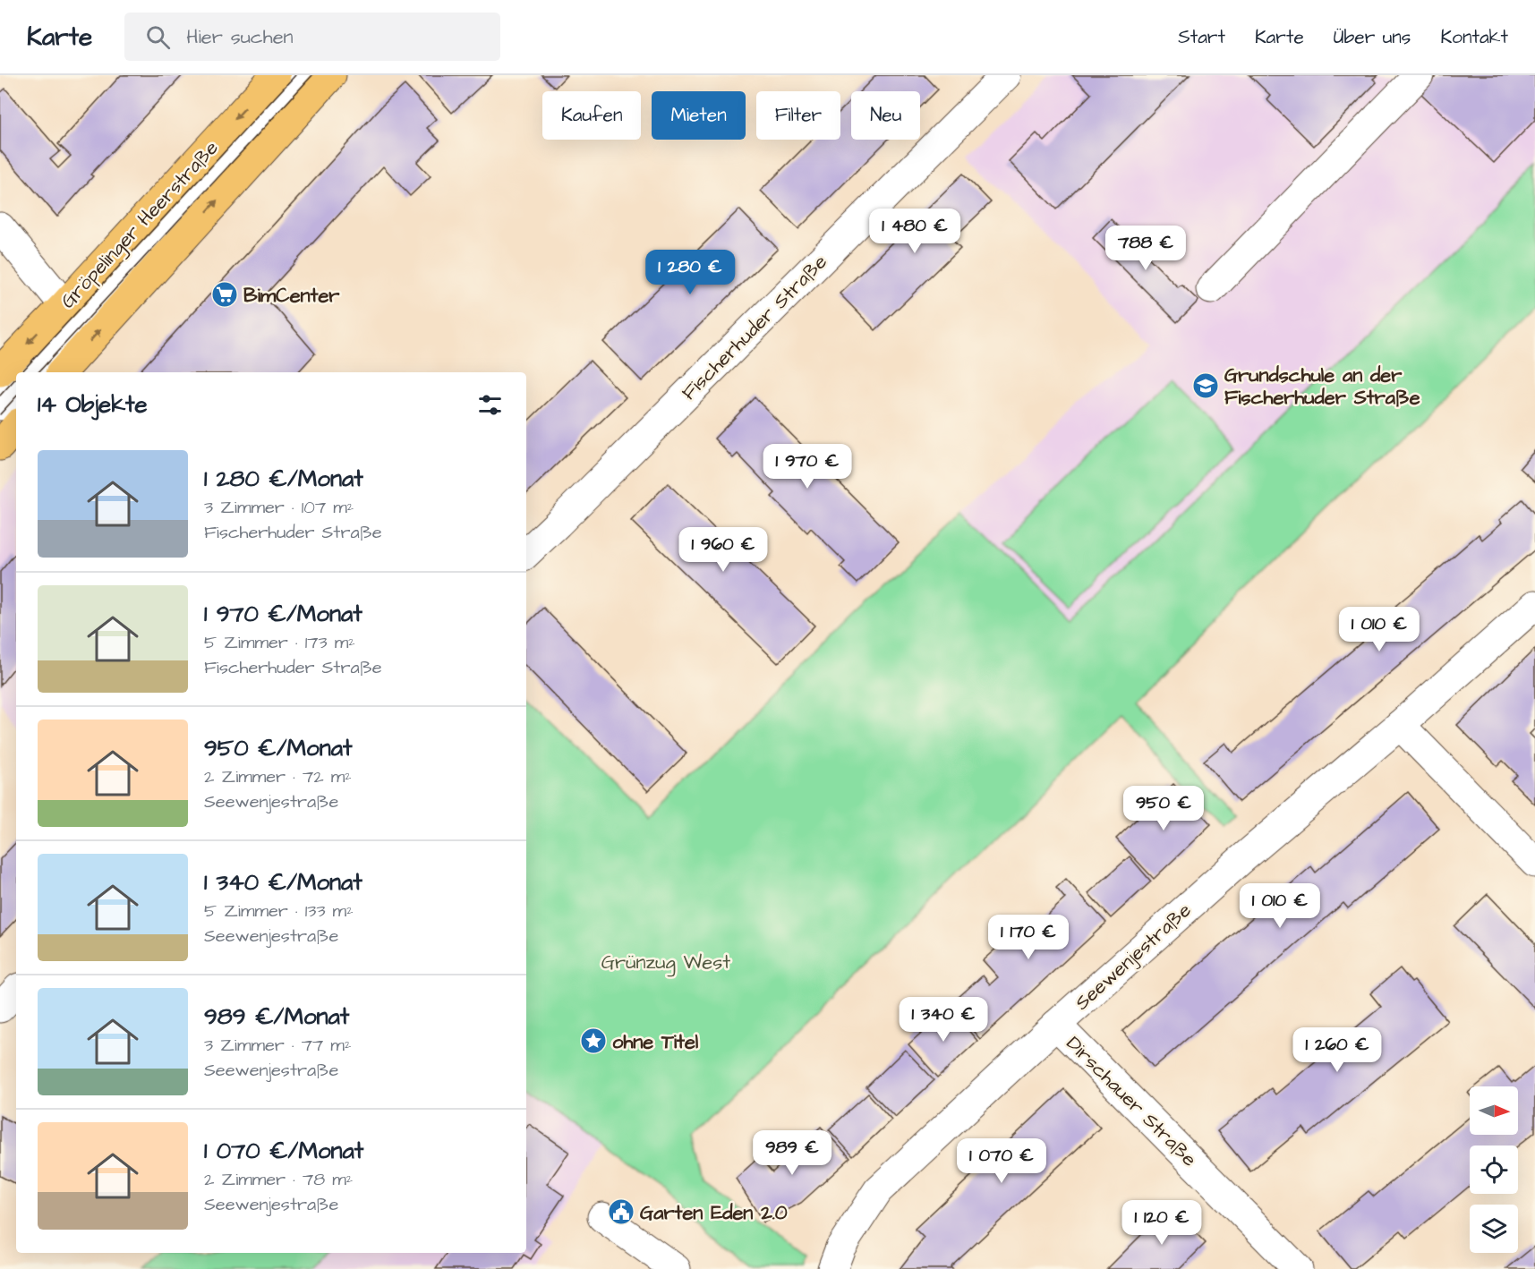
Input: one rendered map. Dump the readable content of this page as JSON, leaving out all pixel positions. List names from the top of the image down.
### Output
{
  "streets": {
    "main road": ["Gröpelinger Heerstraße"],
    "street": ["Fischerhuder Straße", "Seewenjestraße", "Dirschauer Straße"]
  },
  "crossings": [
    ["Seewenjestraße", "Dirschauer Straße"]
  ],
  "parks": ["Grünzug West"],
  "places": {
    "supermarket": ["BimCenter"],
    "school or university": ["Grundschule an der Fischerhuder Straße"],
    "place": ["ohne Titel"],
    "public building": ["Garten Eden 2.0"]
  },
  "north": "right",
  "page": {
    "header": "Karte",
    "search": "Hier suchen",
    "nav": [
      "Start",
      "Karte",
      "Über uns",
      "Kontakt"
    ],
    "chip": [
      "Kaufen",
      "Mieten",
      "Filter",
      "Neu"
    ],
    "price": [
      "1 480 €",
      "788 €",
      "1 280 €",
      "1 970 €",
      "1 960 €",
      "1 010 €",
      "950 €",
      "1 010 €",
      "1 170 €",
      "1 340 €",
      "1 260 €",
      "989 €",
      "1 070 €",
      "1 120 €"
    ],
    "heading": "14 Objekte",
    "list": [
      {
        "name": "1 280 €/Monat",
        "note": "3 Zimmer · 107 m² · Fischerhuder Straße"
      },
      {
        "name": "1 970 €/Monat",
        "note": "5 Zimmer · 173 m² · Fischerhuder Straße"
      },
      {
        "name": "950 €/Monat",
        "note": "2 Zimmer · 72 m² · Seewenjestraße"
      },
      {
        "name": "1 340 €/Monat",
        "note": "5 Zimmer · 133 m² · Seewenjestraße"
      },
      {
        "name": "989 €/Monat",
        "note": "3 Zimmer · 77 m² · Seewenjestraße"
      },
      {
        "name": "1 070 €/Monat",
        "note": "2 Zimmer · 78 m² · Seewenjestraße"
      }
    ]
  }
}
